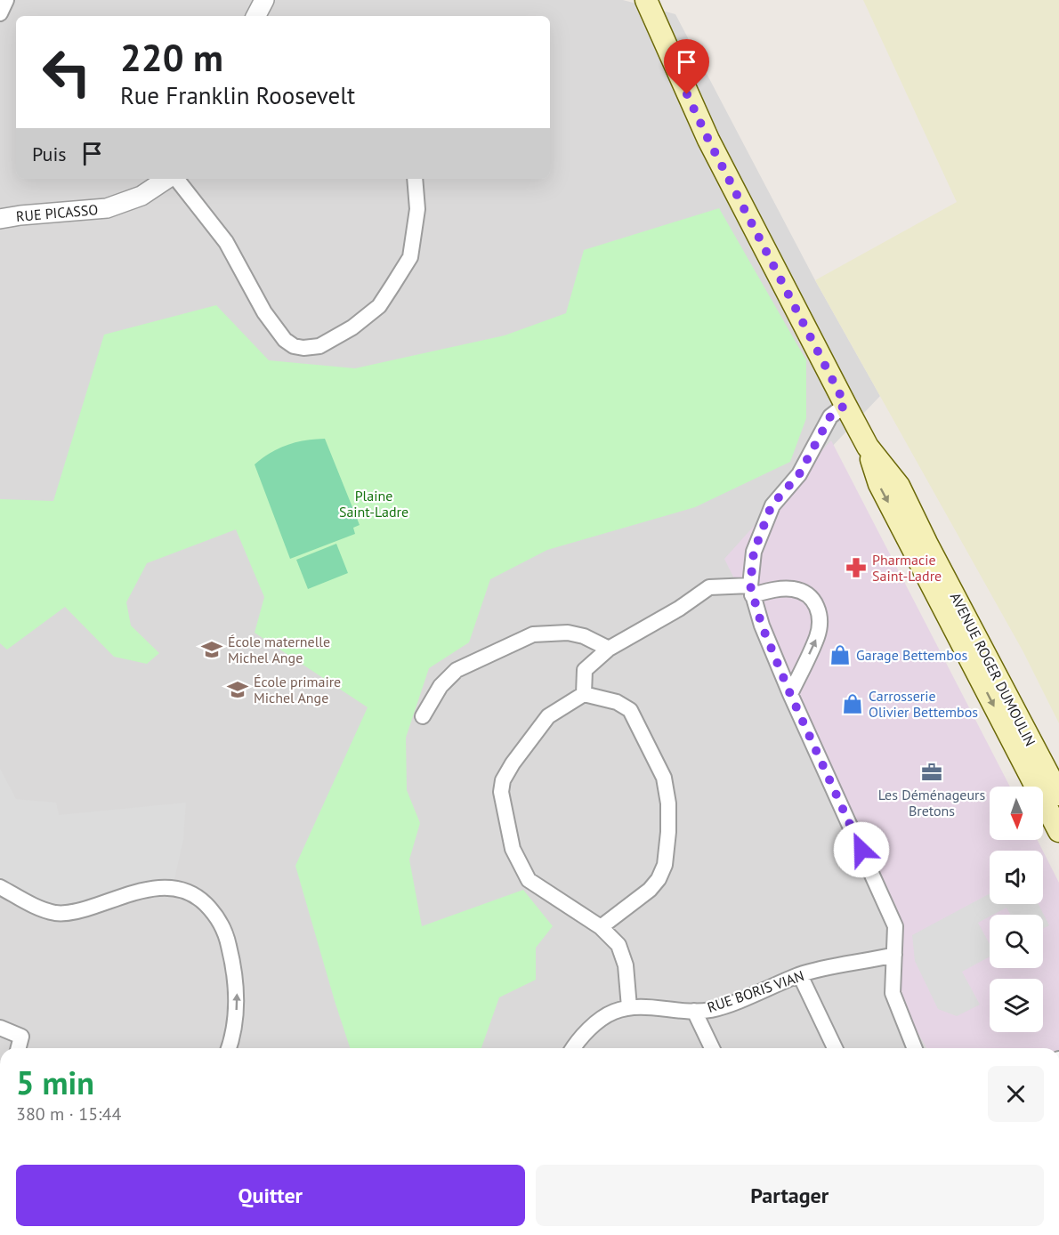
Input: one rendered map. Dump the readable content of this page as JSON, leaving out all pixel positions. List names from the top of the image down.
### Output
{
  "streets": {
    "main road": ["AVENUE ROGER DUMOULIN"],
    "street": ["RUE PICASSO", "RUE BORIS VIAN"]
  },
  "parks": ["Plaine Saint-Ladre"],
  "places": {
    "pharmacy": ["Pharmacie Saint-Ladre"],
    "school or university": ["École maternelle Michel Ange", "École primaire Michel Ange"],
    "shop": ["Garage Bettembos", "Carrosserie Olivier Bettembos"],
    "office": ["Les Déménageurs Bretons"]
  },
  "north": "bottom",
  "page": {
    "turn": ["220 m", "Rue Franklin Roosevelt"],
    "then": "Puis",
    "heading": ["5 min", "380 m · 15:44"],
    "buttons": ["Quitter", "Partager"]
  }
}
